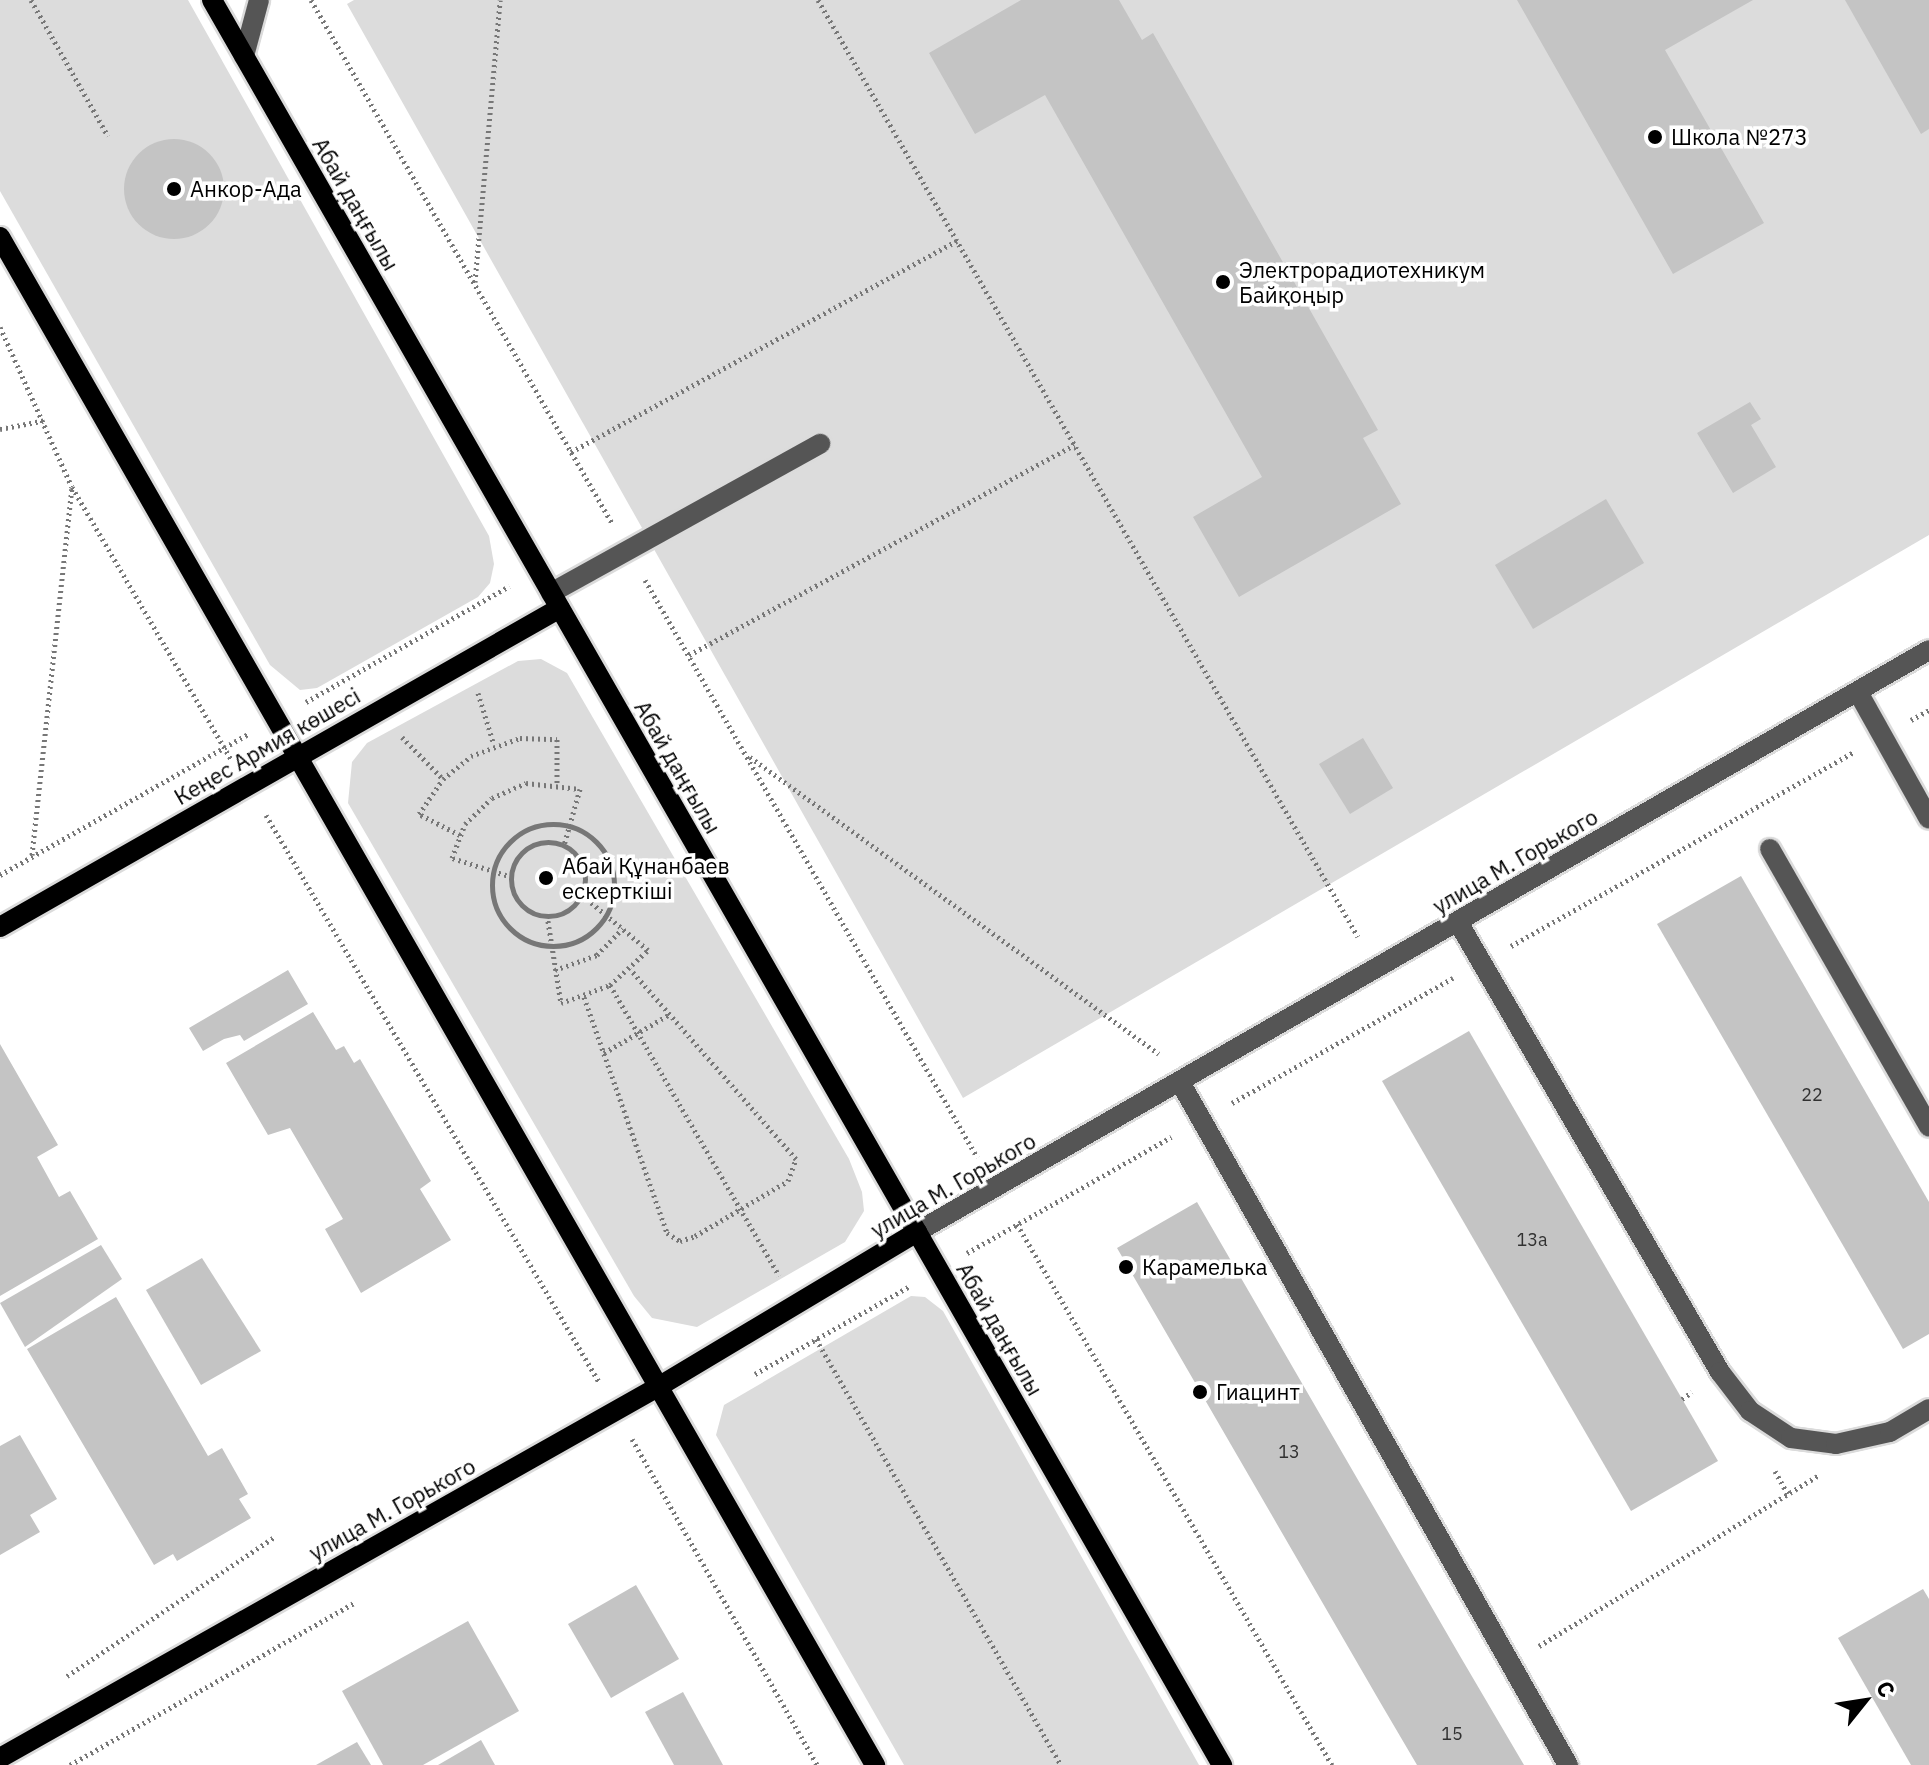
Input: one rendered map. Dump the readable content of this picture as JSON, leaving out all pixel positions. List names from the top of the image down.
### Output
{
  "streets": {
    "main road": ["Абай даңғылы", "Кеңес Армия көшесі", "улица М. Горького"]
  },
  "crossings": [
    ["Абай даңғылы", "Кеңес Армия көшесі"],
    ["Абай даңғылы", "улица М. Горького"]
  ],
  "places": [
    "Школа №273",
    "Анкор-Ада",
    "Электрорадиотехникум Байқоңыр",
    "Абай Құнанбаев ескерткіші",
    "Карамелька",
    "Гиацинт"
  ],
  "house_numbers": [
    "22",
    "13а",
    "13",
    "15"
  ],
  "north": "top right"
}
